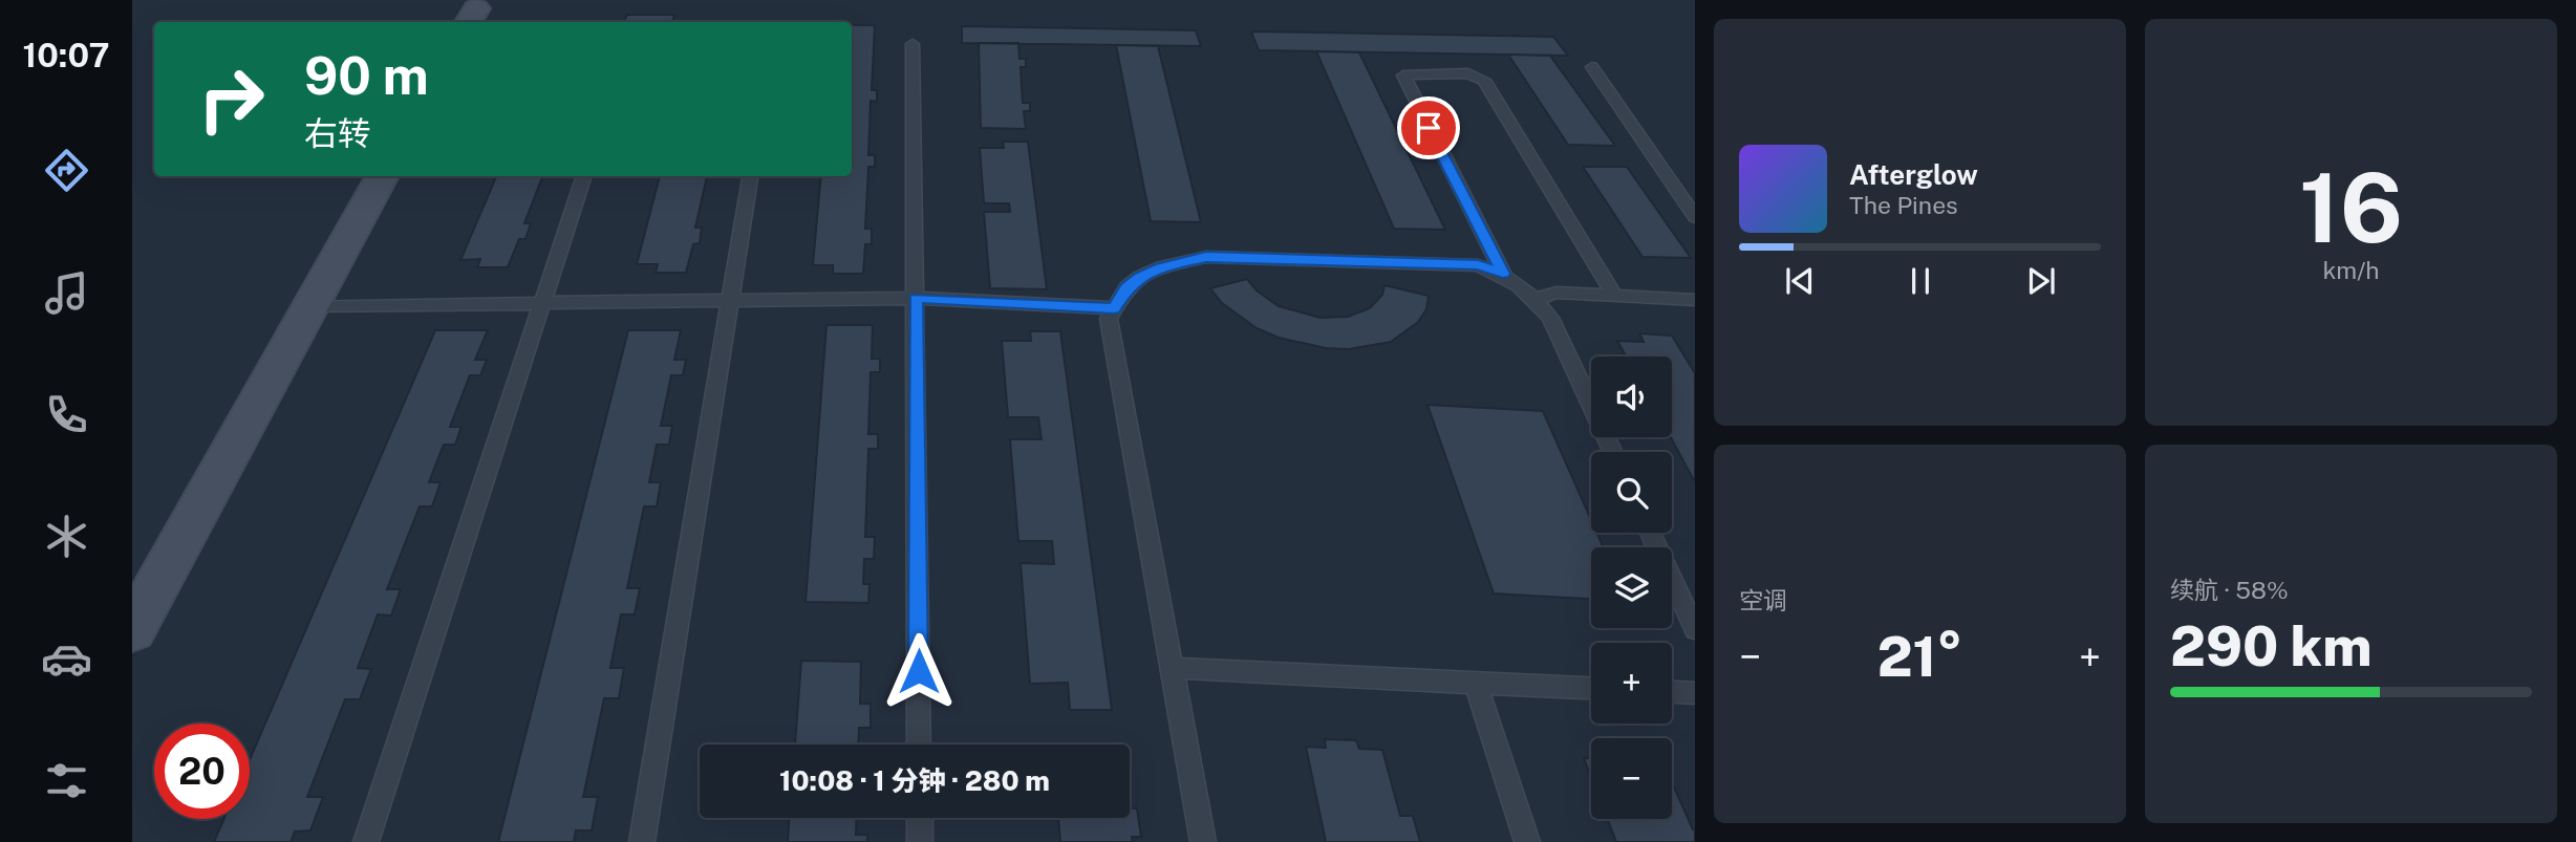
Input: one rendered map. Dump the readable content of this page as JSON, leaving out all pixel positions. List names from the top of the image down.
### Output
{
  "page": {
    "tabs": "10:07",
    "tile": [
      ["16", "km/h"],
      "空调",
      ["续航 · 58%", "290 km"]
    ],
    "turn": ["90 m", "右转"],
    "song": ["Afterglow", "The Pines"],
    "map_buttons": ["+", "−"],
    "heat": ["−", "21°", "+"],
    "limit": "20",
    "trip": "10:08 · 1 分钟 · 280 m"
  }
}
